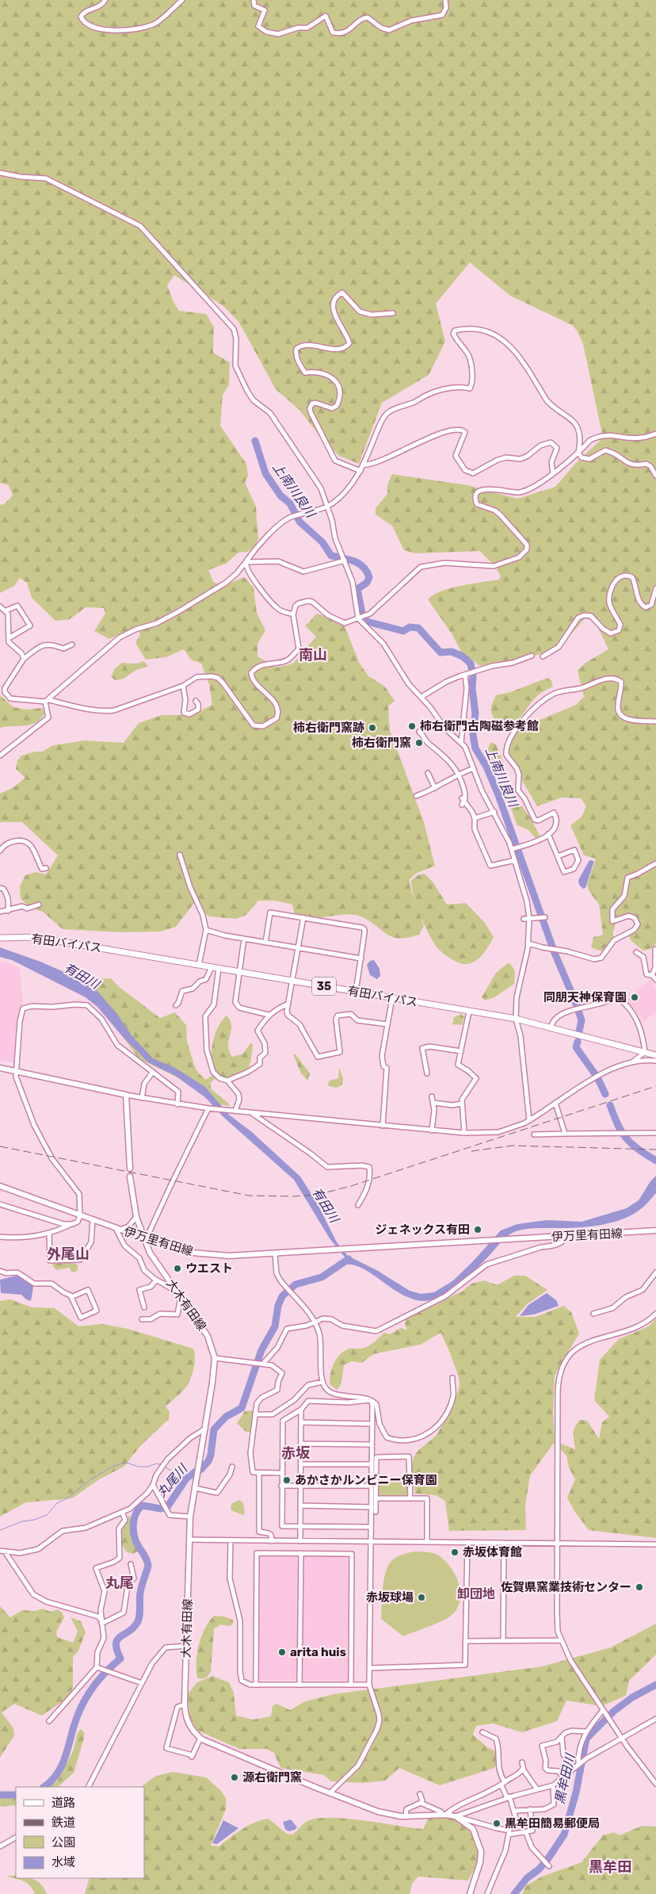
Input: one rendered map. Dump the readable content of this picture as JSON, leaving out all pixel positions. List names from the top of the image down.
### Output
{
  "streets": {
    "highway": ["有田バイパス", "35"],
    "main road": ["伊万里有田線", "大木有田線"]
  },
  "crossings": [
    ["有田バイパス", "35"],
    ["伊万里有田線", "大木有田線"]
  ],
  "districts": [
    "南山",
    "外尾山",
    "赤坂",
    "丸尾",
    "卸団地",
    "黒牟田"
  ],
  "water": [
    "上南川良川",
    "有田川",
    "丸尾川",
    "黒牟田川"
  ],
  "places": [
    "柿右衛門古陶磁参考館",
    "柿右衛門窯跡",
    "柿右衛門窯",
    "同朋天神保育園",
    "ジェネックス有田",
    "ウエスト",
    "あかさかルンビニー保育園",
    "赤坂体育館",
    "佐賀県窯業技術センター",
    "赤坂球場",
    "arita huis",
    "源右衛門窯",
    "黒牟田簡易郵便局"
  ],
  "legend": [
    "道路",
    "鉄道",
    "公園",
    "水域"
  ]
}
